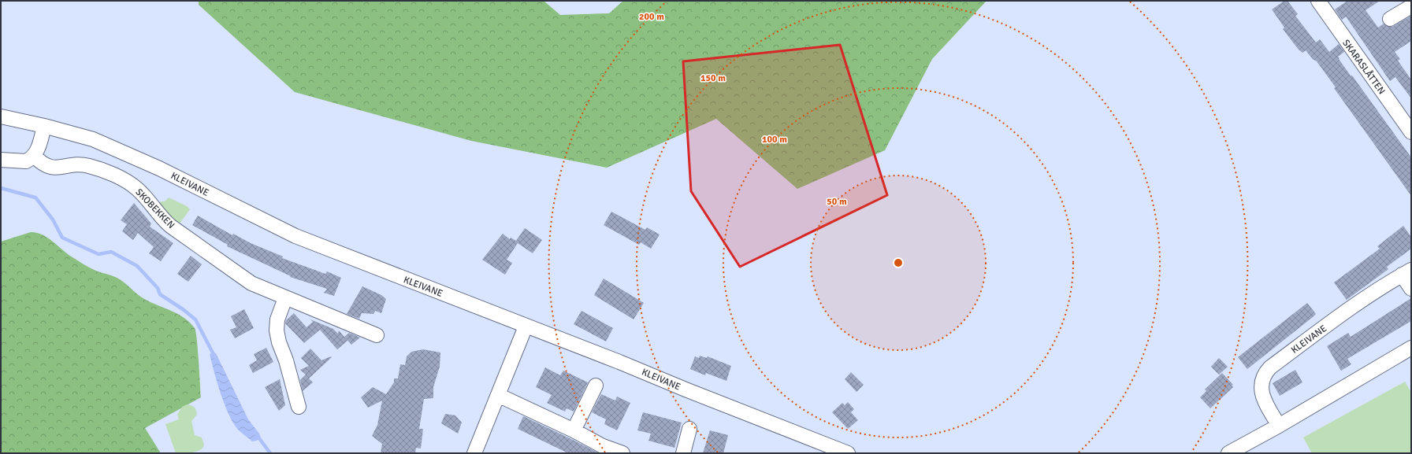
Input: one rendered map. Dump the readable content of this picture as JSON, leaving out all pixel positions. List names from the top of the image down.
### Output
{
  "streets": {
    "street": ["SKARASLÅTTEN", "KLEIVANE", "SKOBEKKEN"]
  },
  "rings": [
    "200 m",
    "150 m",
    "100 m",
    "50 m"
  ]
}
